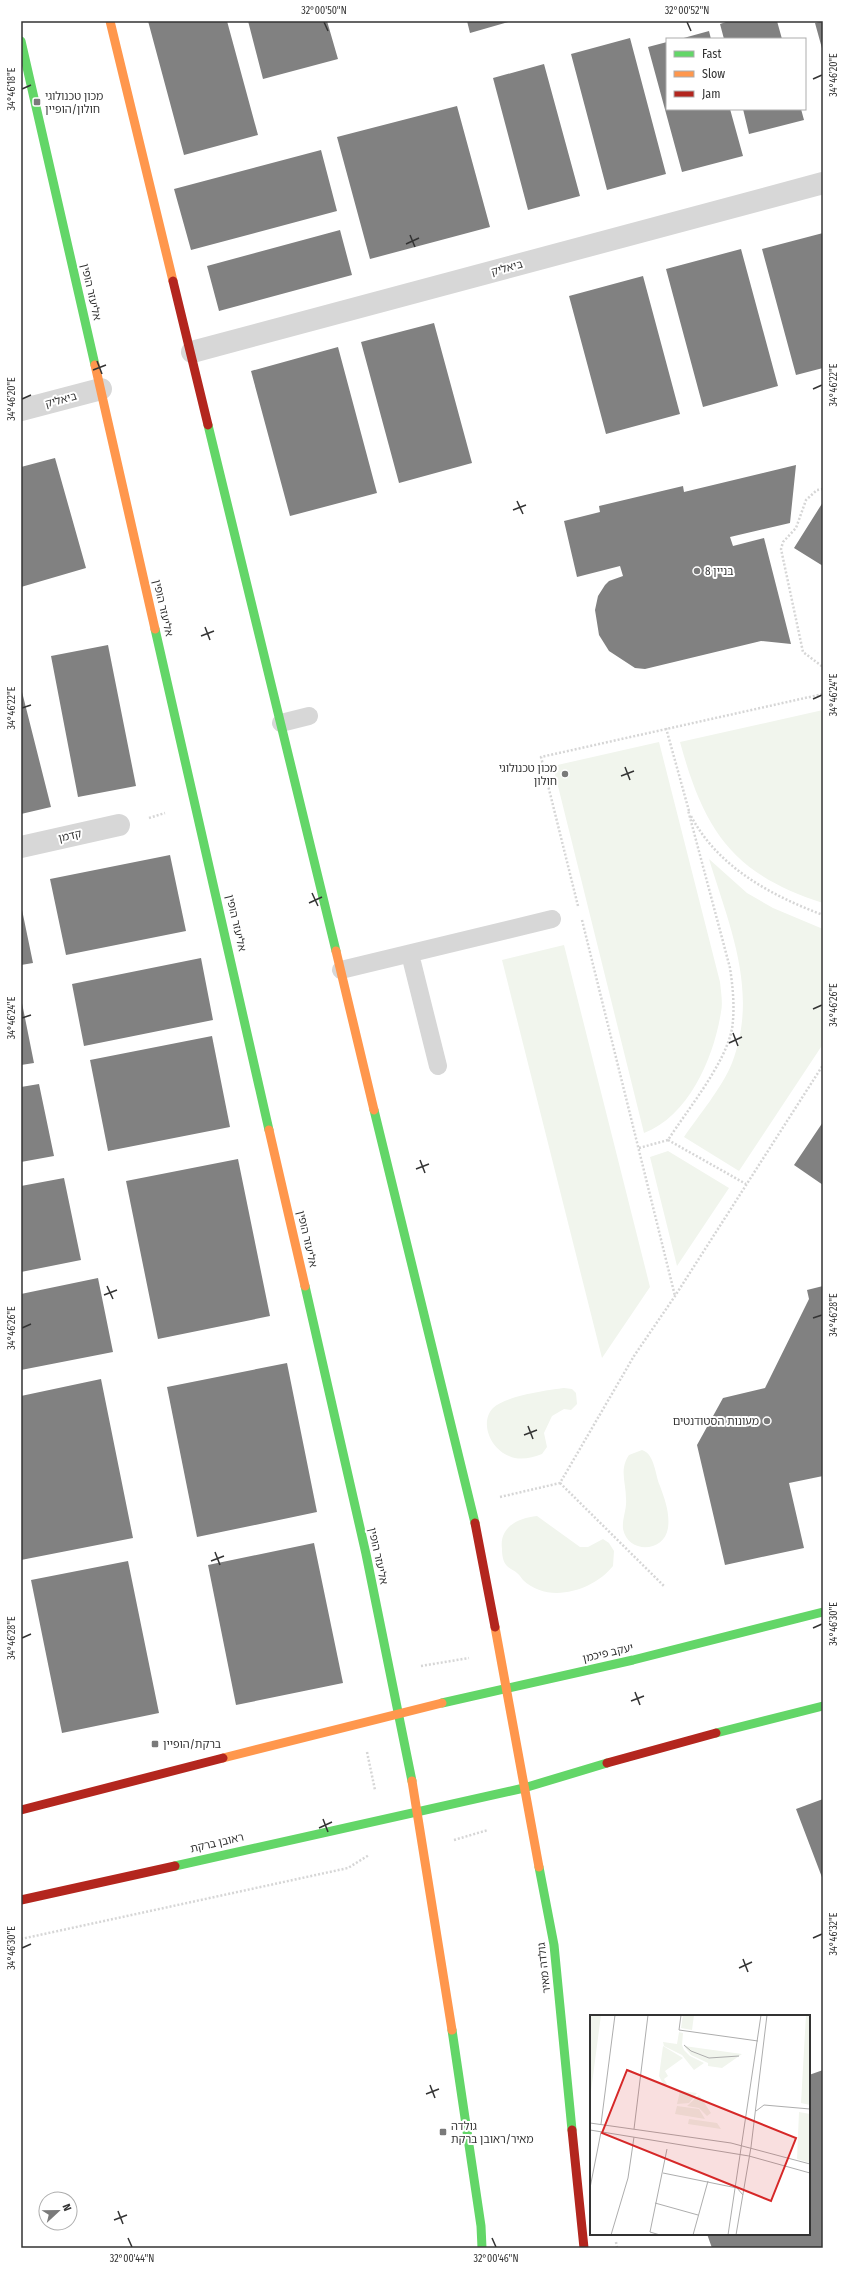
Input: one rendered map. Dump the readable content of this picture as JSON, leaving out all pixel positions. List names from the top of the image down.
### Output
{
  "streets": {
    "main road": [
      "אליעזר הופין",
      "יעקב פיכמן",
      "ראובן ברקת",
      "גולדה מאיר"
    ],
    "street": ["ביאליק", "קדמן"]
  },
  "crossings": [
    ["ביאליק", "אליעזר הופין"],
    ["אליעזר הופין", "יעקב פיכמן"],
    ["אליעזר הופין", "ראובן ברקת"],
    ["יעקב פיכמן", "גולדה מאיר"]
  ],
  "places": {
    "transit": ["מכון טכנולוגי חולון/הופיין", "ברקת/הופיין", "גולדה מאיר/ראובן ברקת"],
    "other": ["בניין 8", "מכון טכנולוגי חולון", "מעונות הסטודנטים"]
  },
  "legend": ["Fast", "Slow", "Jam"],
  "north": "right",
  "coordinates": [
    "32°00'50\"N",
    "32°00'52\"N",
    "34°46'20\"E",
    "34°46'18\"E",
    "34°46'22\"E",
    "34°46'24\"E",
    "34°46'26\"E",
    "34°46'28\"E",
    "34°46'30\"E",
    "34°46'32\"E",
    "32°00'44\"N",
    "32°00'46\"N"
  ]
}
